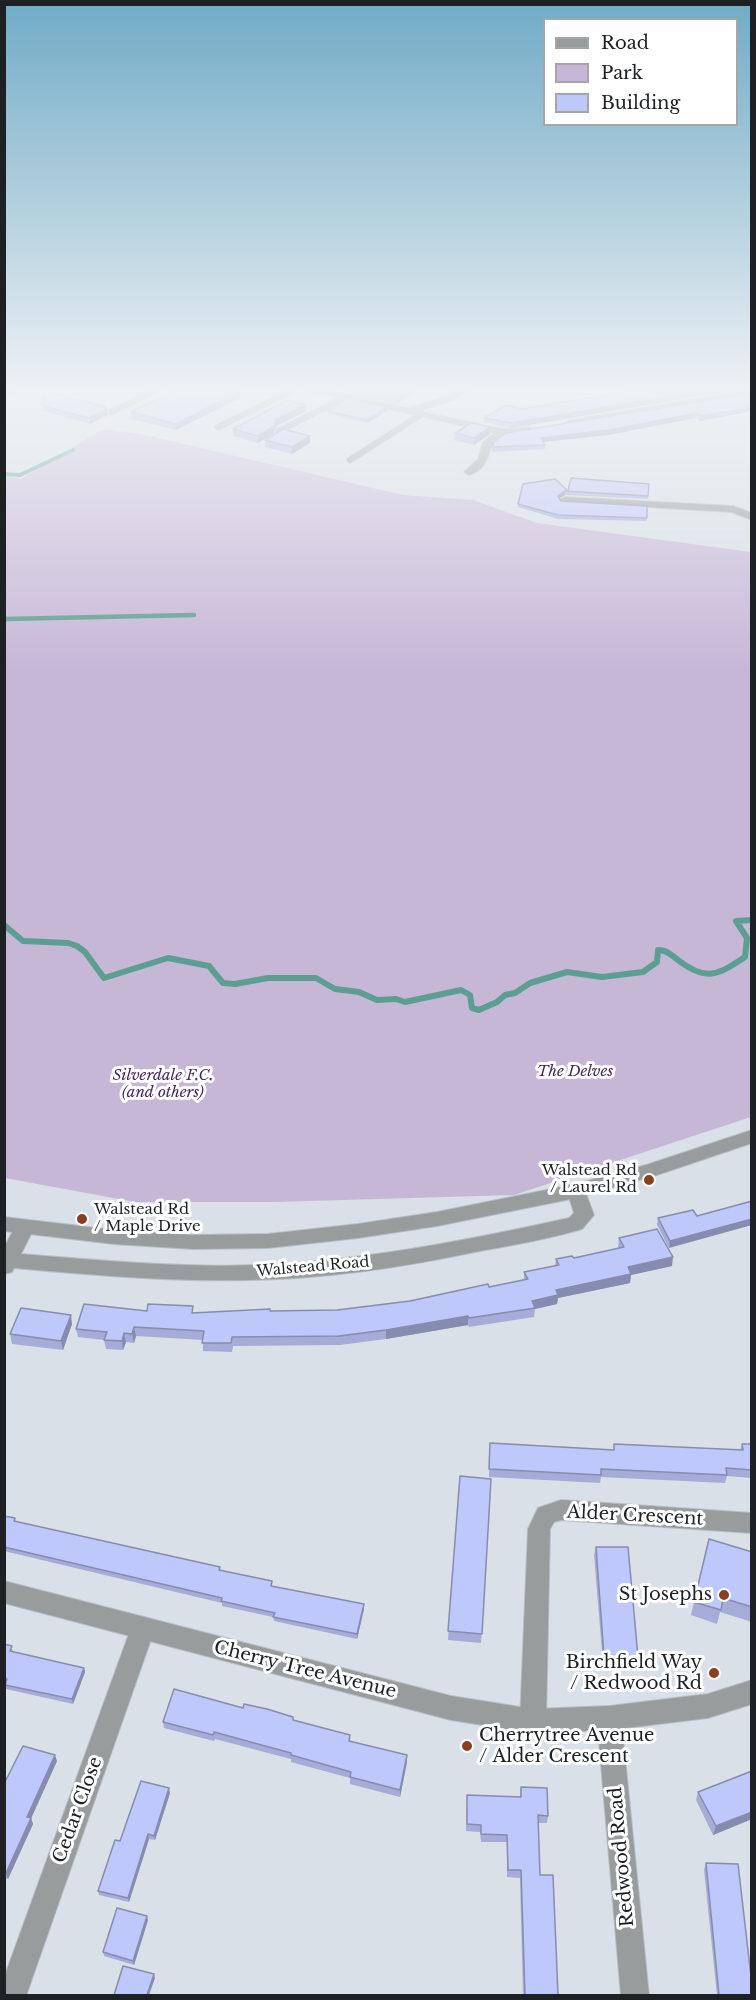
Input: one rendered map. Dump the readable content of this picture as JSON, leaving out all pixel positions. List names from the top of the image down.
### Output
{
  "streets": {
    "street": [
      "Walstead Road",
      "Alder Crescent",
      "Cherry Tree Avenue",
      "Cedar Close",
      "Redwood Road"
    ]
  },
  "crossings": [
    ["Alder Crescent", "Cherry Tree Avenue"],
    ["Cherry Tree Avenue", "Cedar Close"],
    ["Cherry Tree Avenue", "Redwood Road"]
  ],
  "parks": ["The Delves", "Silverdale F.C. (and others)"],
  "places": [
    "Walstead Rd / Laurel Rd",
    "Walstead Rd / Maple Drive",
    "St Josephs",
    "Birchfield Way / Redwood Rd",
    "Cherrytree Avenue / Alder Crescent"
  ],
  "legend": ["Road", "Park", "Building"]
}
